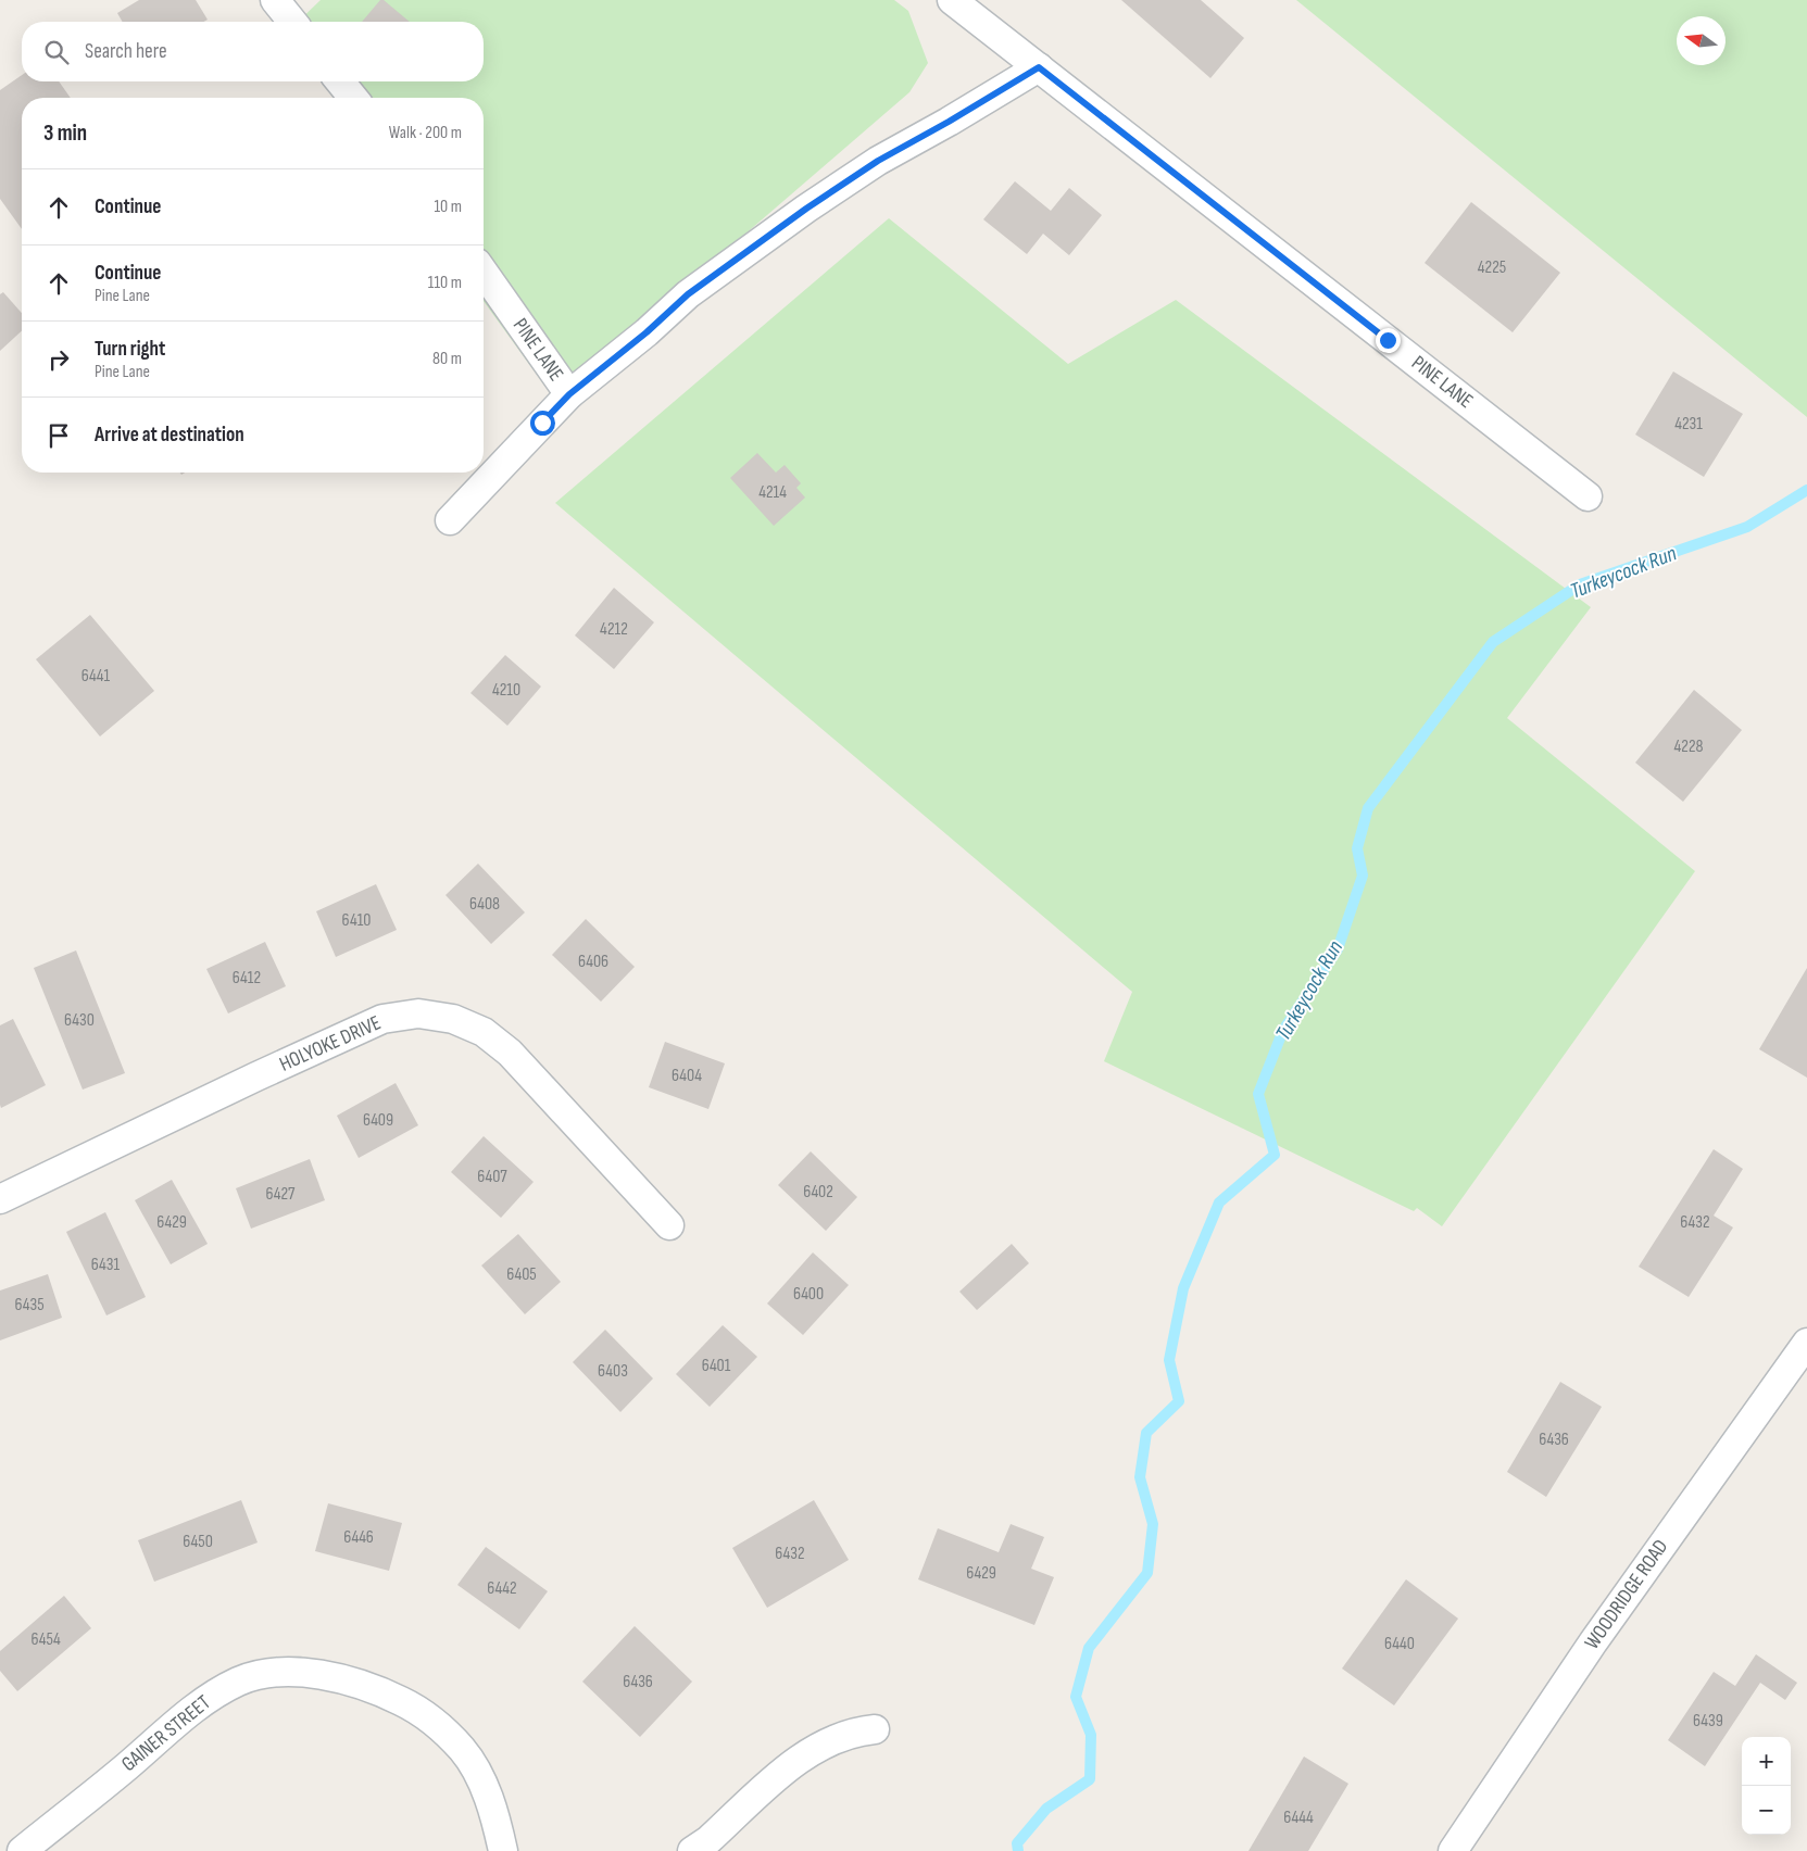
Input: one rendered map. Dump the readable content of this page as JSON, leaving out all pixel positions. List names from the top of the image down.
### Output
{
  "streets": {
    "street": [
      "PINE LANE",
      "HOLYOKE DRIVE",
      "WOODRIDGE ROAD",
      "GAINER STREET"
    ]
  },
  "water": ["Turkeycock Run"],
  "house_numbers": [
    "4225",
    "4231",
    "4214",
    "4212",
    "6441",
    "4210",
    "4228",
    "6408",
    "6410",
    "6406",
    "6412",
    "6430",
    "6404",
    "6409",
    "6407",
    "6402",
    "6427",
    "6429",
    "6432",
    "6431",
    "6405",
    "6400",
    "6435",
    "6401",
    "6403",
    "6436",
    "6446",
    "6450",
    "6432",
    "6429",
    "6442",
    "6454",
    "6440",
    "6436",
    "6439",
    "6444"
  ],
  "north": "left",
  "page": {
    "search": "Search here",
    "heading": ["3 min", "Walk · 200 m"],
    "list": [
      ["Continue", "10 m"],
      ["Continue", "Pine Lane", "110 m"],
      ["Turn right", "Pine Lane", "80 m"],
      "Arrive at destination"
    ],
    "map_buttons": ["+", "−"]
  }
}
